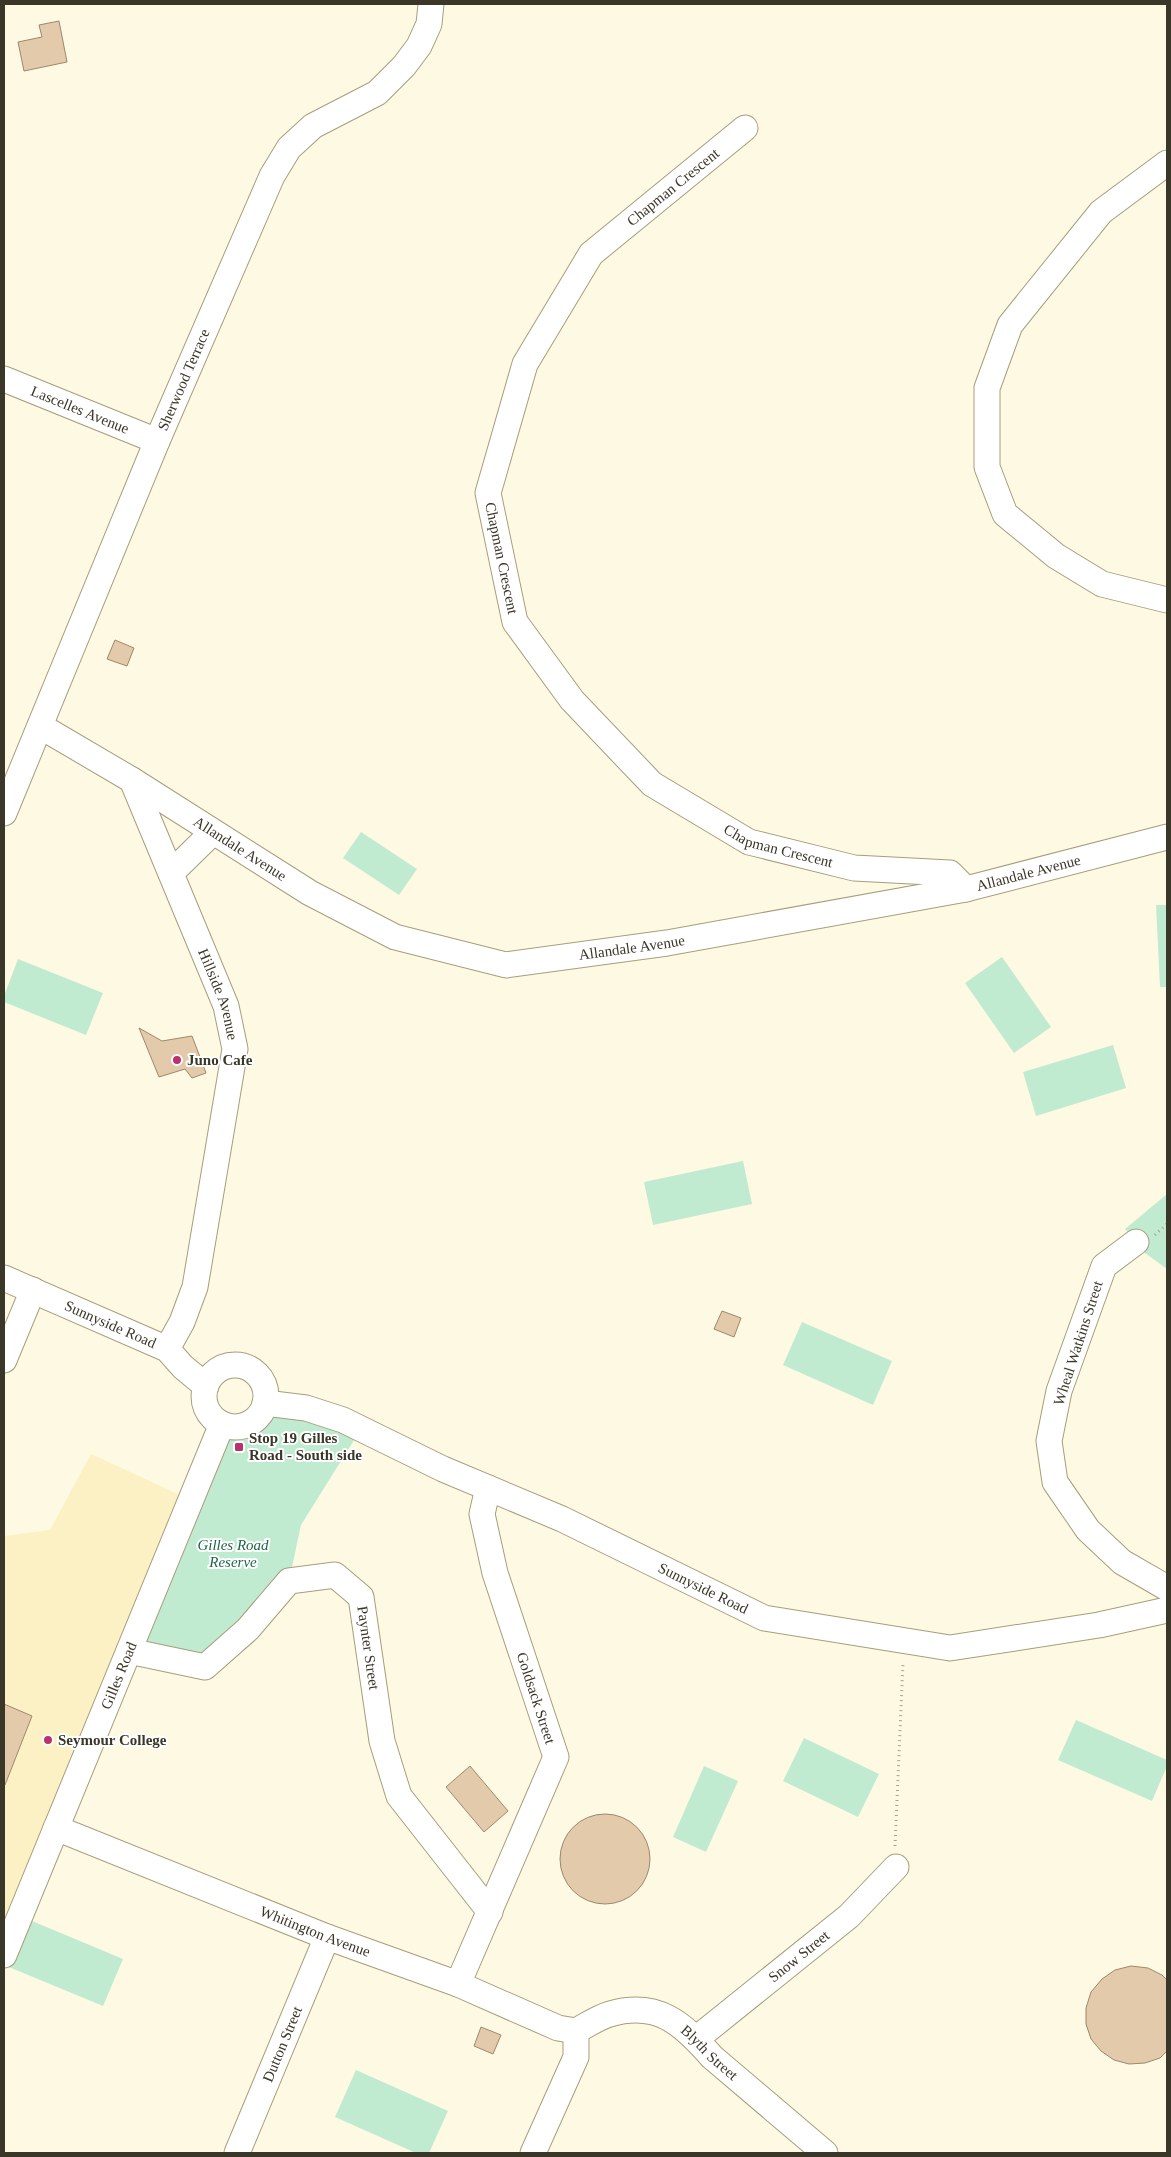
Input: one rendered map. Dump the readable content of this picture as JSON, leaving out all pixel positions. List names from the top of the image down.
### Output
{
  "streets": {
    "street": [
      "Chapman Crescent",
      "Sherwood Terrace",
      "Lascelles Avenue",
      "Allandale Avenue",
      "Hillside Avenue",
      "Sunnyside Road",
      "Wheal Watkins Street",
      "Paynter Street",
      "Gilles Road",
      "Goldsack Street",
      "Whitington Avenue",
      "Snow Street",
      "Dutton Street",
      "Blyth Street"
    ]
  },
  "crossings": [
    ["Chapman Crescent", "Allandale Avenue"],
    ["Sherwood Terrace", "Lascelles Avenue"],
    ["Allandale Avenue", "Hillside Avenue"],
    ["Hillside Avenue", "Sunnyside Road"],
    ["Sunnyside Road", "Gilles Road"],
    ["Sunnyside Road", "Goldsack Street"],
    ["Paynter Street", "Gilles Road"],
    ["Paynter Street", "Goldsack Street"],
    ["Gilles Road", "Whitington Avenue"],
    ["Goldsack Street", "Whitington Avenue"],
    ["Whitington Avenue", "Dutton Street"],
    ["Whitington Avenue", "Blyth Street"],
    ["Snow Street", "Blyth Street"]
  ],
  "parks": ["Gilles Road Reserve"],
  "places": {
    "other": ["Juno Cafe", "Seymour College"],
    "transit": ["Stop 19 Gilles Road - South side"]
  }
}
